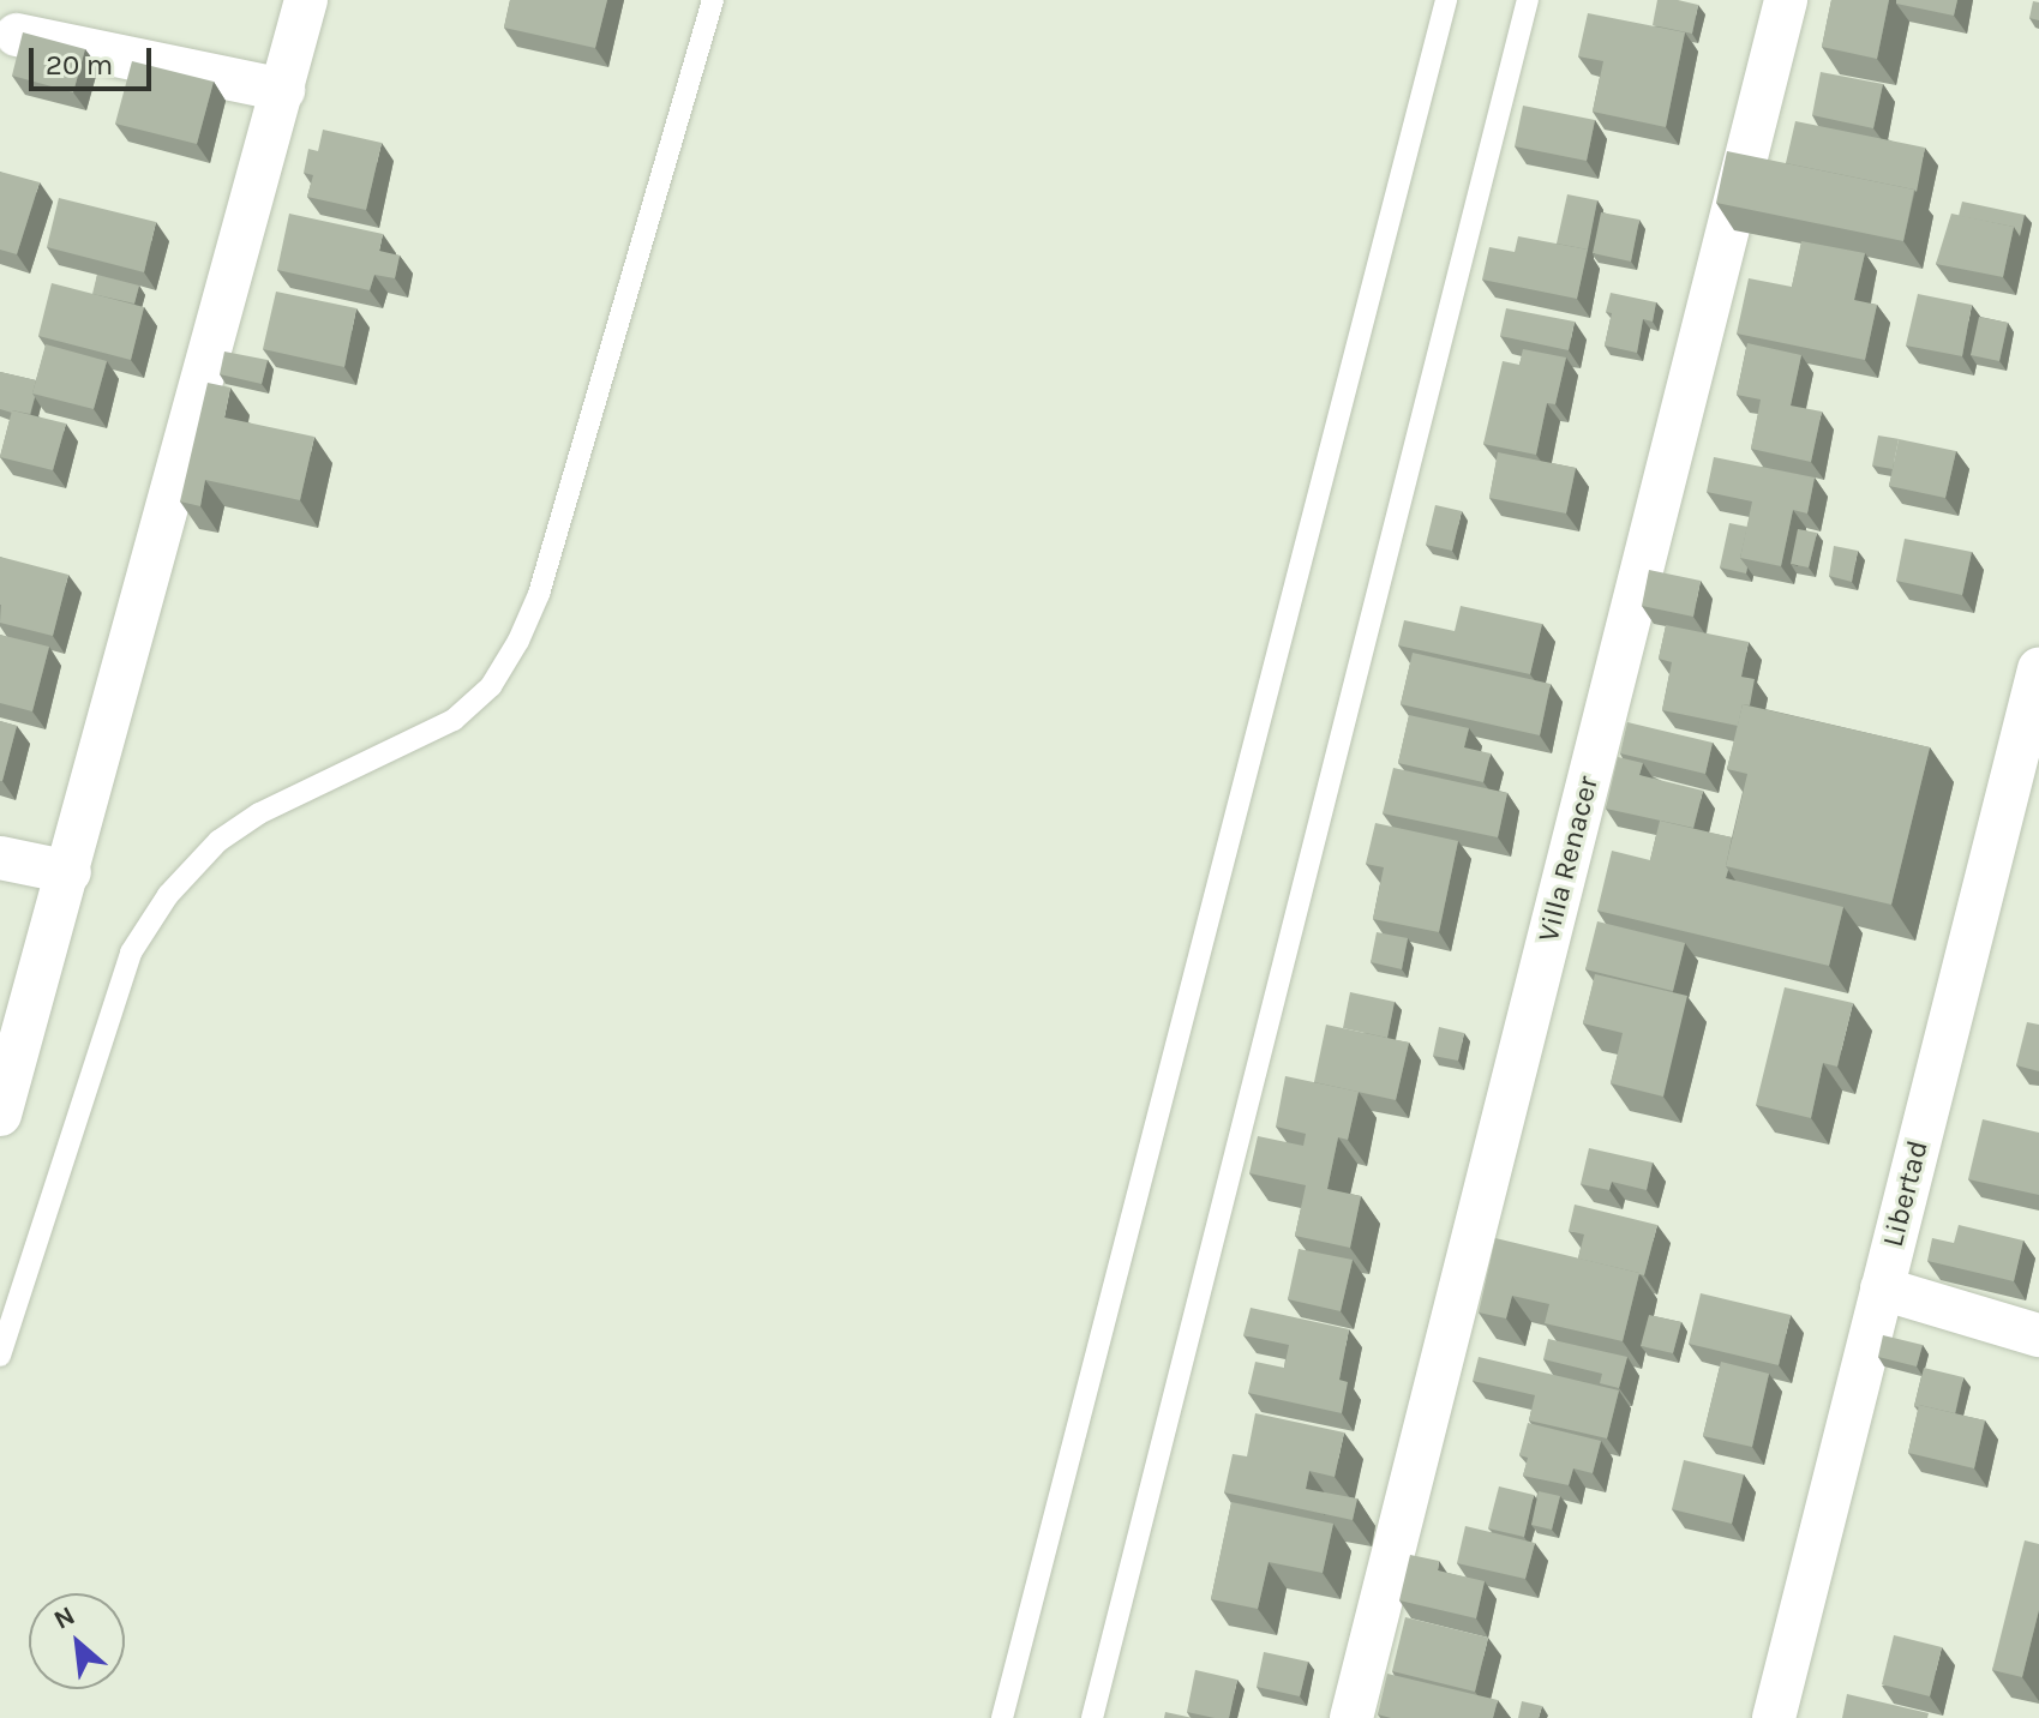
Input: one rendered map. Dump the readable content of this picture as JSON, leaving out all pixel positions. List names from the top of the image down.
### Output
{
  "streets": {
    "street": ["Villa Renacer", "Libertad"]
  },
  "scale_bar": "20 m",
  "north": "top left"
}
